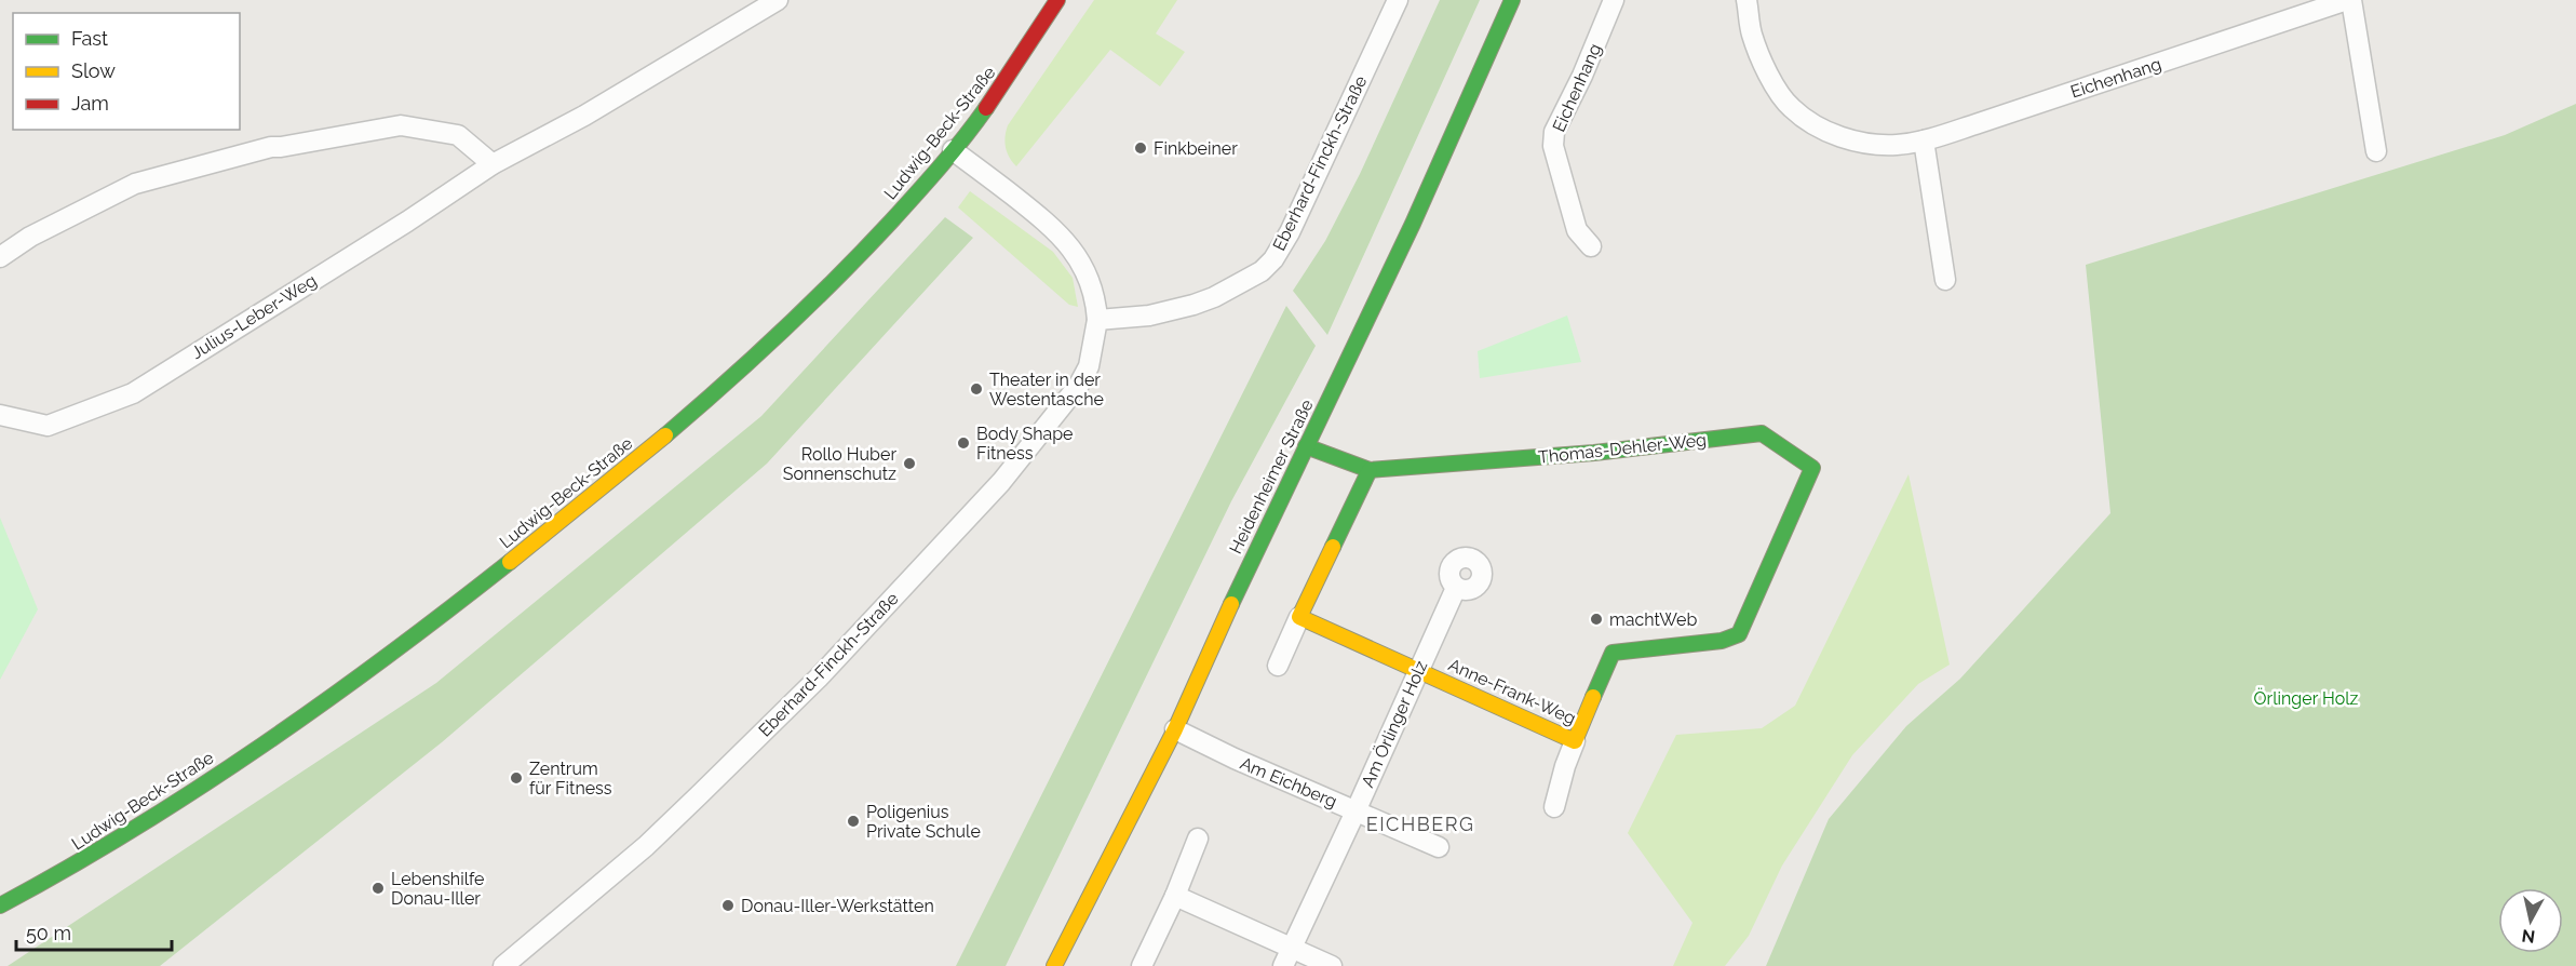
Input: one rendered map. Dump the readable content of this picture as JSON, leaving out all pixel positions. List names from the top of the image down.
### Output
{
  "streets": {
    "street": [
      "Eichenhang",
      "Ludwig-Beck-Straße",
      "Eberhard-Finckh-Straße",
      "Julius-Leber-Weg",
      "Thomas-Dehler-Weg",
      "Heidenheimer Straße",
      "Anne-Frank-Weg",
      "Am Örlinger Holz",
      "Am Eichberg"
    ]
  },
  "crossings": [
    ["Ludwig-Beck-Straße", "Eberhard-Finckh-Straße"],
    ["Thomas-Dehler-Weg", "Heidenheimer Straße"],
    ["Thomas-Dehler-Weg", "Anne-Frank-Weg"],
    ["Heidenheimer Straße", "Am Eichberg"],
    ["Anne-Frank-Weg", "Am Örlinger Holz"],
    ["Am Örlinger Holz", "Am Eichberg"]
  ],
  "districts": ["EICHBERG"],
  "parks": ["Örlinger Holz"],
  "places": [
    "Finkbeiner",
    "Theater in der Westentasche",
    "Body Shape Fitness",
    "Rollo Huber Sonnenschutz",
    "machtWeb",
    "Zentrum für Fitness",
    "Poligenius Private Schule",
    "Lebenshilfe Donau-Iller",
    "Donau-Iller-Werkstätten"
  ],
  "legend": ["Fast", "Slow", "Jam"],
  "scale_bar": "50 m",
  "north": "bottom"
}
